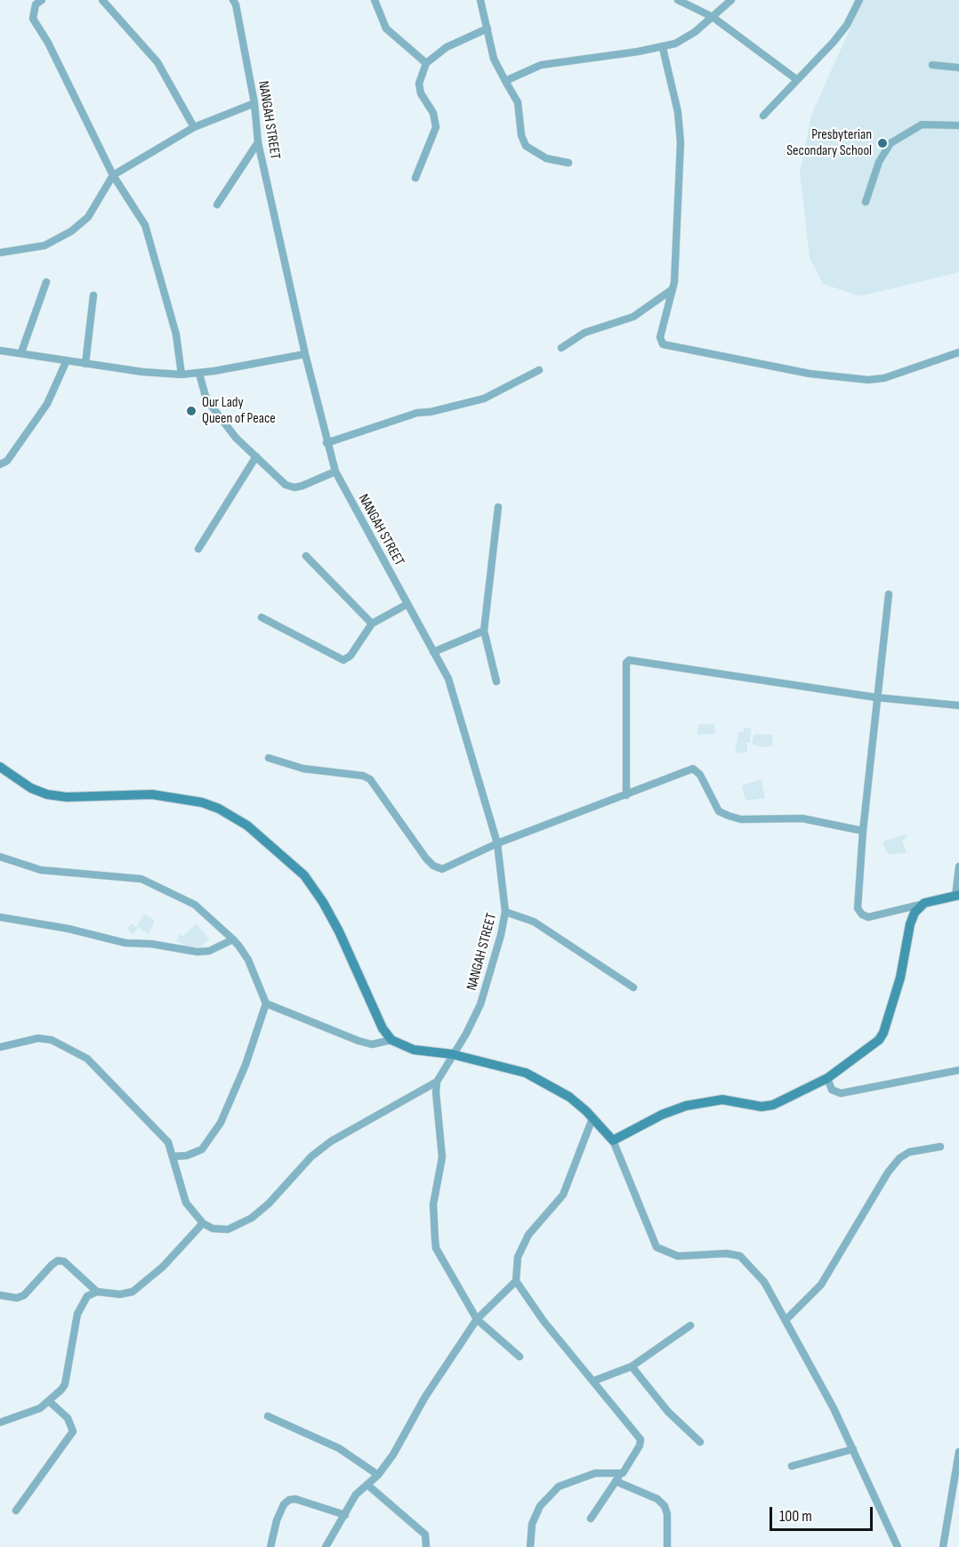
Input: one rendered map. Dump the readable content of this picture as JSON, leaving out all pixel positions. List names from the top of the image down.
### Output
{
  "streets": {
    "street": ["NANGAH STREET"]
  },
  "places": ["Presbyterian Secondary School", "Our Lady Queen of Peace"],
  "scale_bar": "100 m"
}
